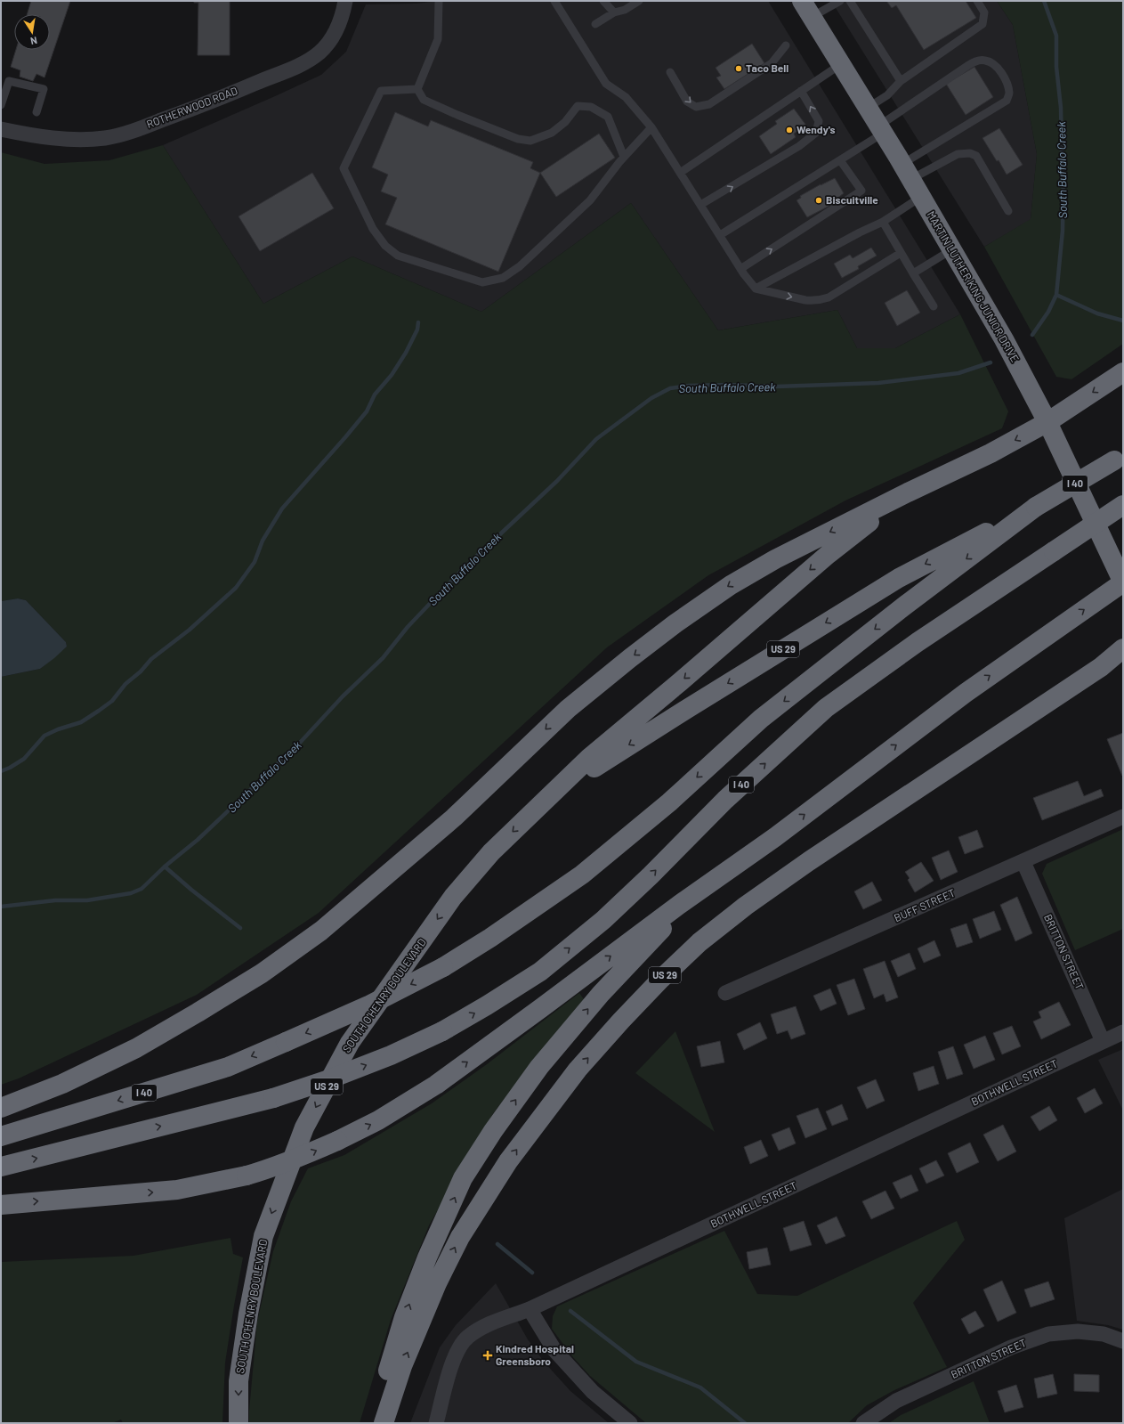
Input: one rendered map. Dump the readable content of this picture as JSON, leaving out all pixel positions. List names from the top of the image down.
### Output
{
  "streets": {
    "highway": [
      "MARTIN LUTHER KING JUNIOR DRIVE",
      "I 40",
      "US 29",
      "SOUTH O'HENRY BOULEVARD"
    ],
    "street": [
      "ROTHERWOOD ROAD",
      "BUFF STREET",
      "BRITTON STREET",
      "BOTHWELL STREET"
    ]
  },
  "crossings": [
    ["I 40", "US 29"],
    ["US 29", "SOUTH O'HENRY BOULEVARD"],
    ["BUFF STREET", "BRITTON STREET"],
    ["BRITTON STREET", "BOTHWELL STREET"]
  ],
  "water": ["South Buffalo Creek"],
  "places": {
    "other": ["Taco Bell", "Wendy's", "Biscuitville"],
    "health": ["Kindred Hospital Greensboro"]
  },
  "north": "bottom"
}
